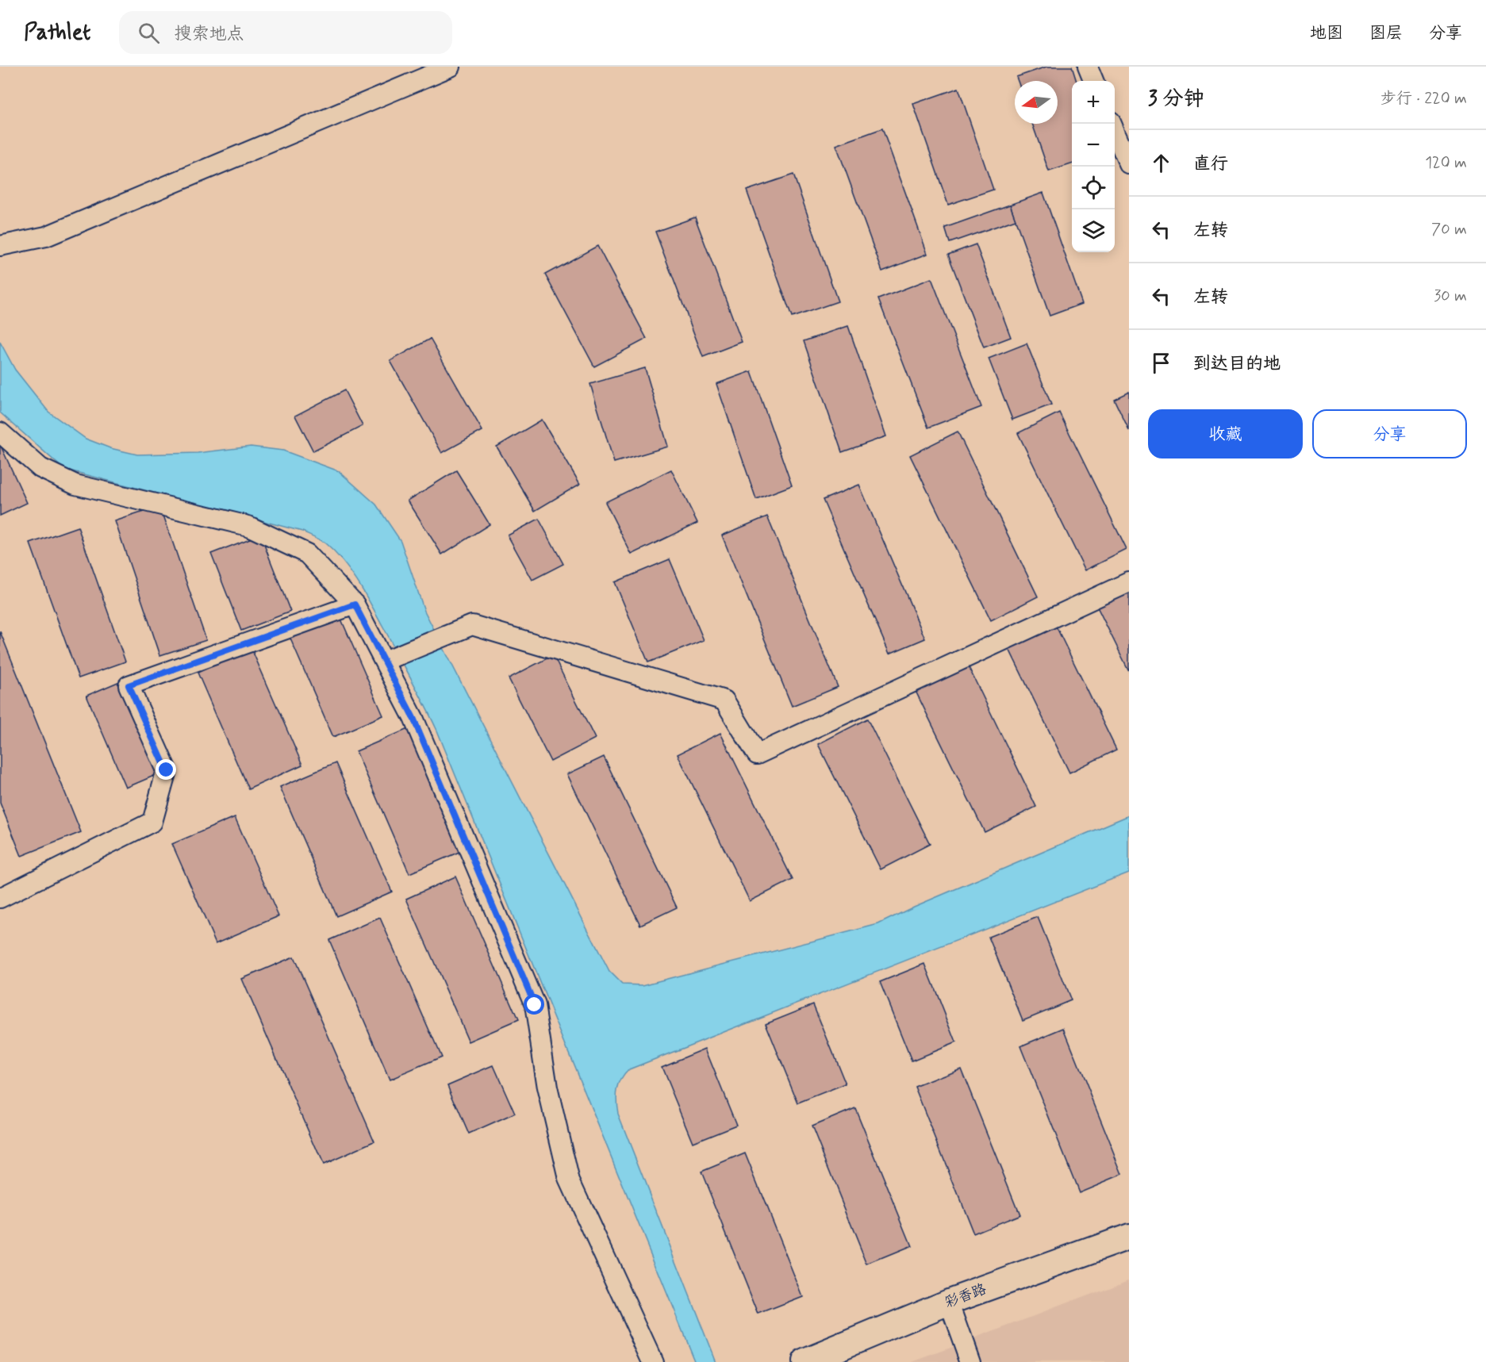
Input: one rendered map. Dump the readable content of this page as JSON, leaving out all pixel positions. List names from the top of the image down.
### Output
{
  "streets": {
    "street": ["彩香路"]
  },
  "north": "left",
  "page": {
    "header": "Pathlet",
    "search": "搜索地点",
    "nav": ["地图", "图层", "分享"],
    "heading": ["3 分钟", "步行 · 220 m"],
    "map_buttons": ["+", "−"],
    "list": [
      ["直行", "120 m"],
      ["左转", "70 m"],
      ["左转", "30 m"],
      "到达目的地"
    ],
    "buttons": ["收藏", "分享"]
  }
}
